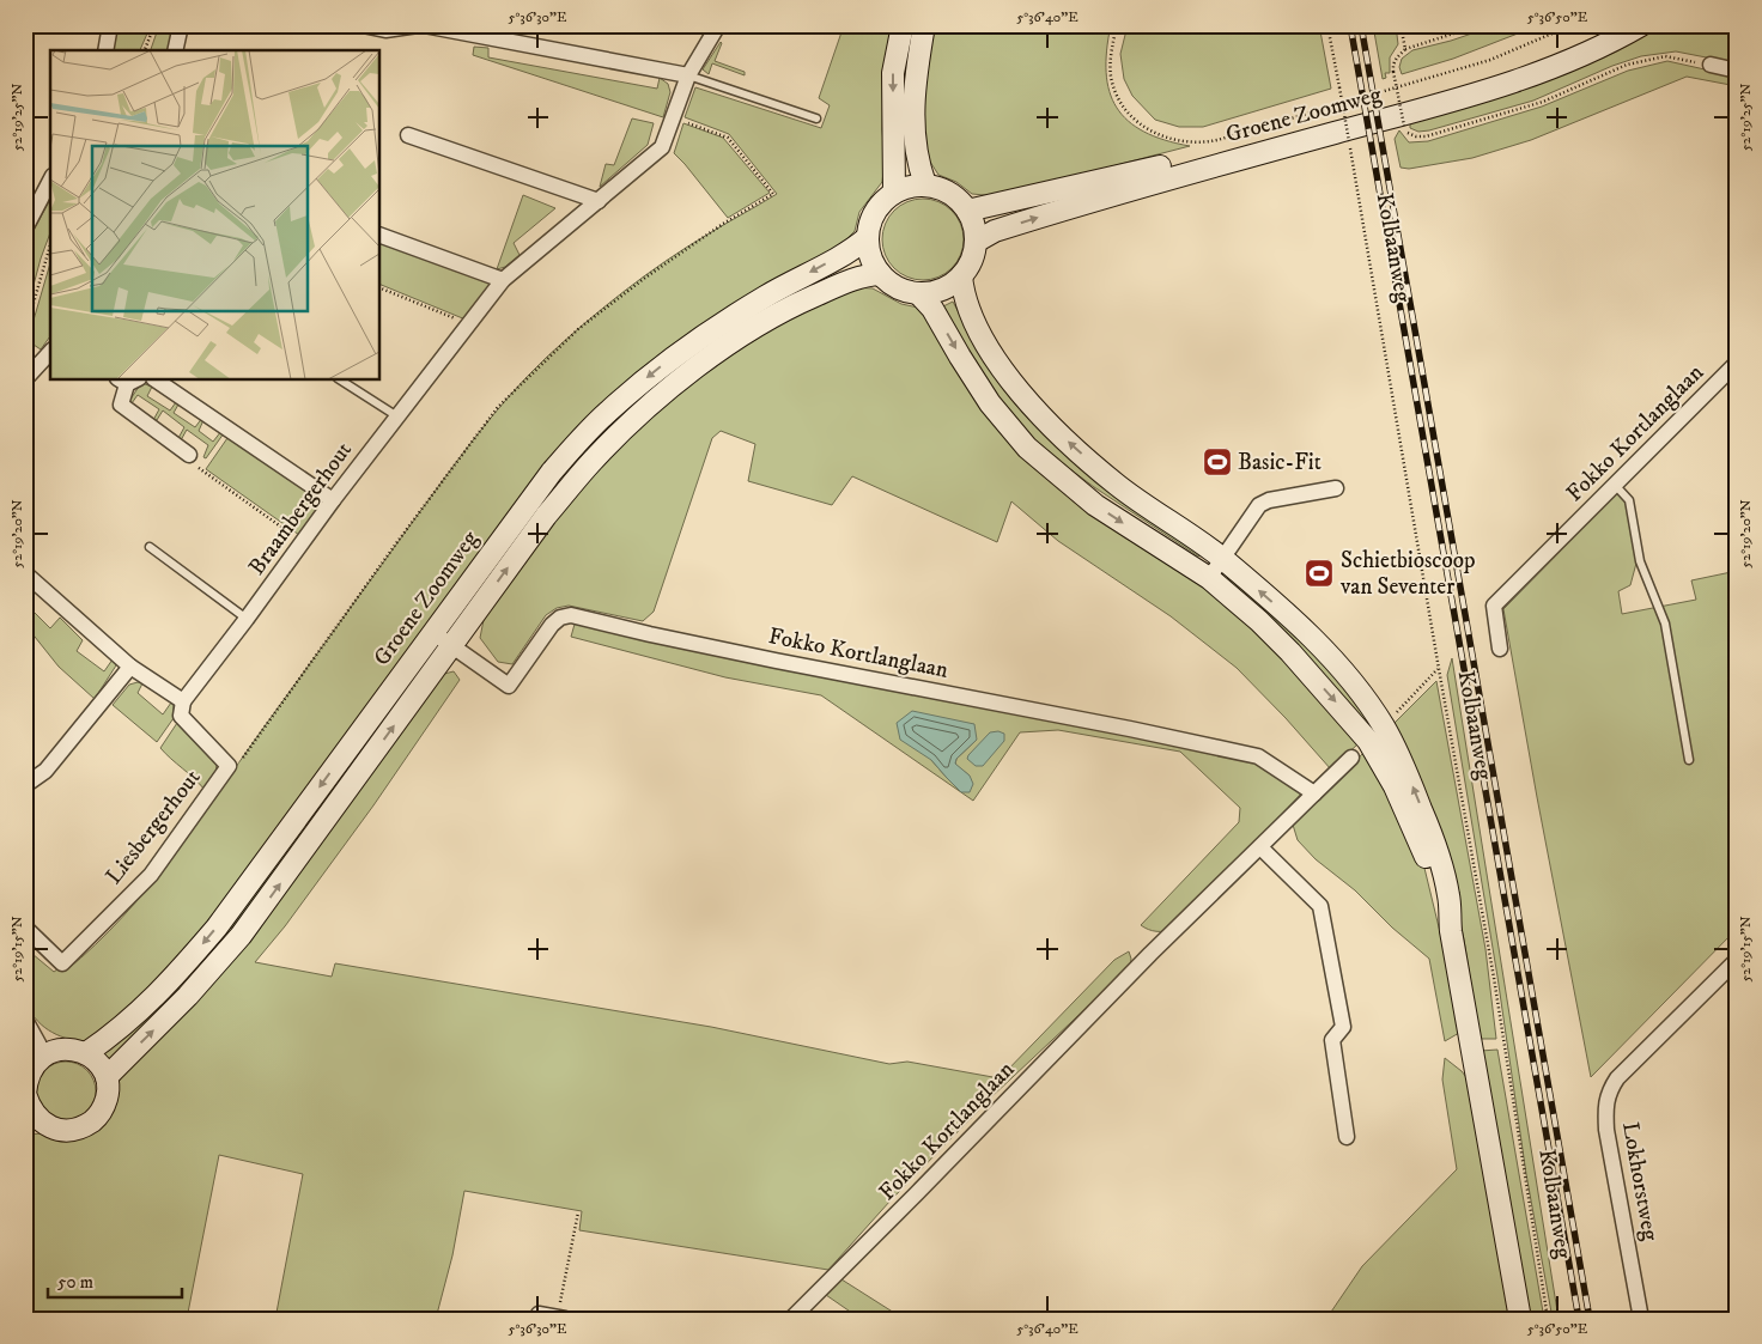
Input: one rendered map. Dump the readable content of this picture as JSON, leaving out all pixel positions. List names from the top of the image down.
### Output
{
  "streets": {
    "main road": ["Groene Zoomweg"],
    "street": [
      "Fokko Kortlanglaan",
      "Braambergerhout",
      "Liesbergerhout",
      "Lokhorstweg"
    ],
    "path": ["Kolbaanweg"]
  },
  "crossings": [
    ["Groene Zoomweg", "Fokko Kortlanglaan"],
    ["Braambergerhout", "Liesbergerhout"]
  ],
  "places": {
    "sports": ["Basic-Fit", "Schietbioscoop van Seventer"]
  },
  "scale_bar": "50 m",
  "coordinates": [
    "5°36'30\"E",
    "5°36'40\"E",
    "5°36'50\"E",
    "52°19'25\"N",
    "52°19'20\"N",
    "52°19'15\"N"
  ]
}
